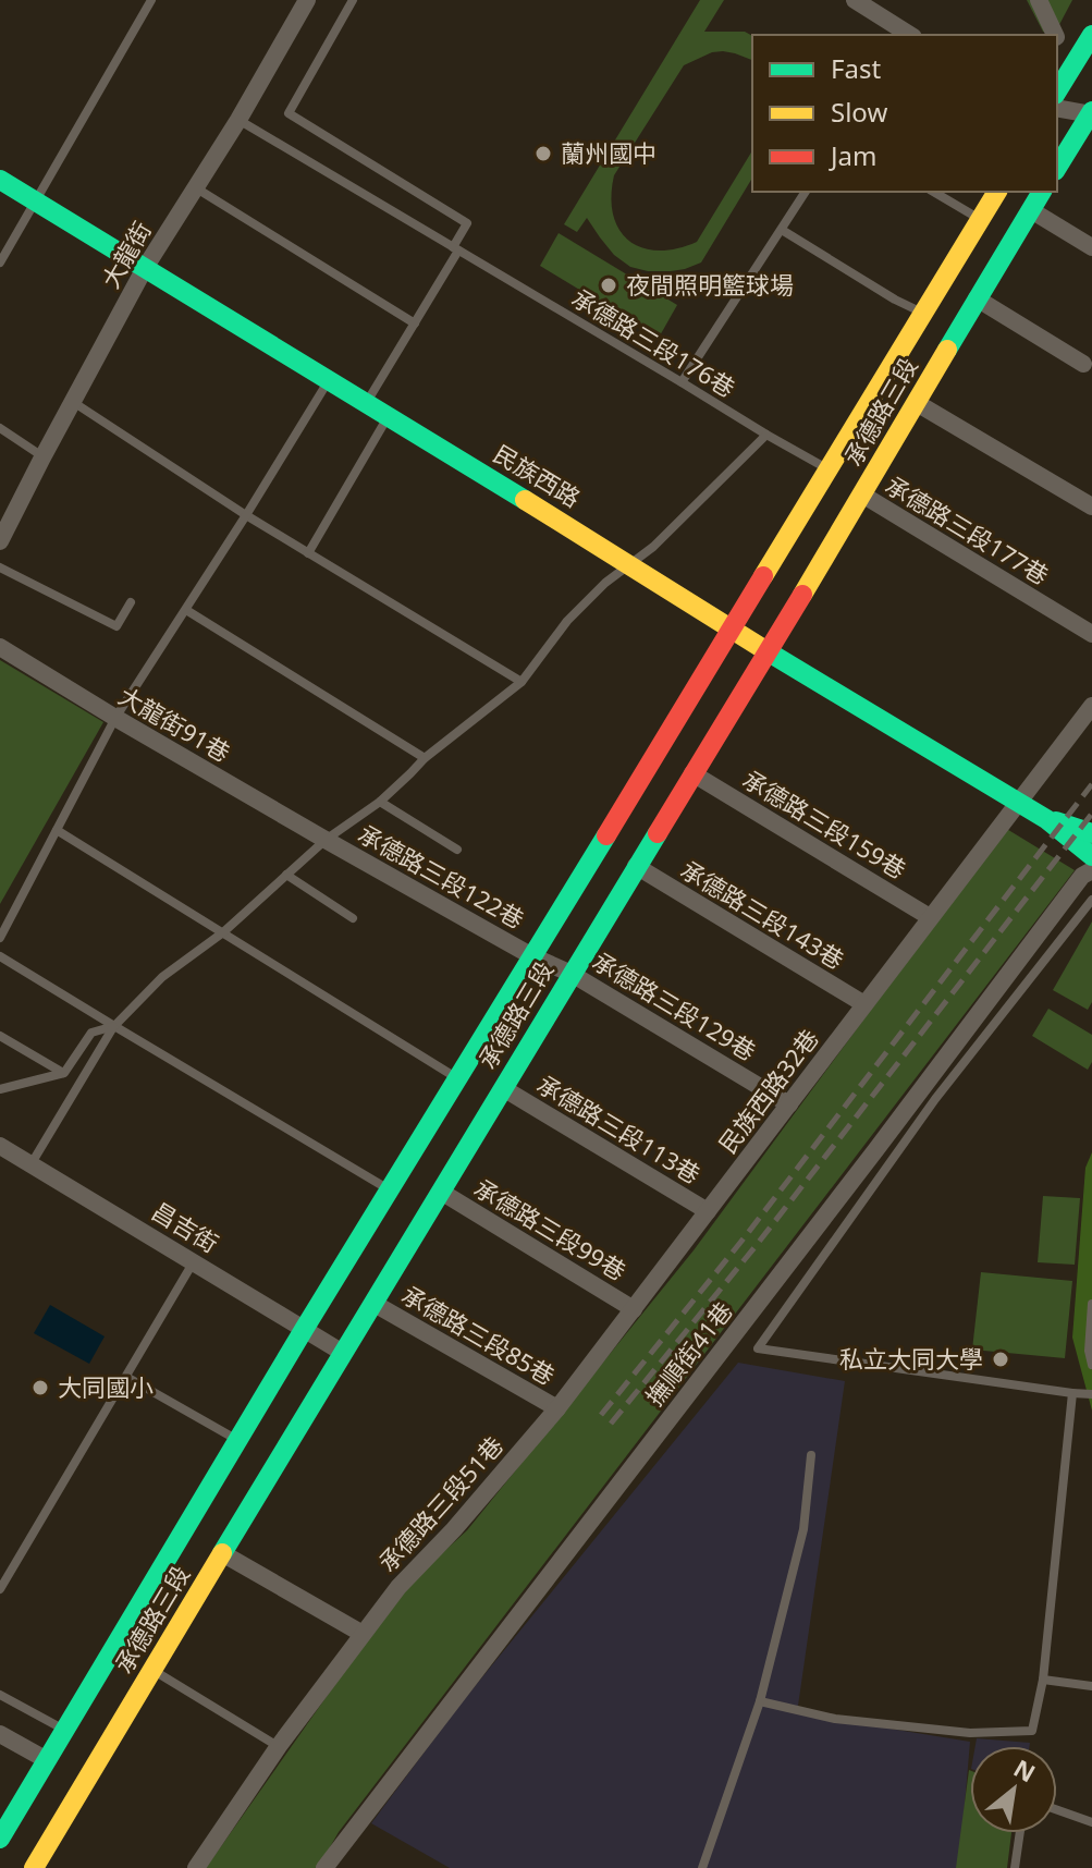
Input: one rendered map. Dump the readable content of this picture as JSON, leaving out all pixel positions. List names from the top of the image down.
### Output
{
  "streets": {
    "main road": ["承德路三段", "民族西路"],
    "street": [
      "大龍街",
      "承德路三段177巷",
      "大龍街91巷",
      "承德路三段159巷",
      "承德路三段122巷",
      "承德路三段143巷",
      "承德路三段129巷",
      "民族西路32巷",
      "承德路三段113巷",
      "昌吉街",
      "承德路三段99巷",
      "承德路三段85巷",
      "撫順街41巷",
      "承德路三段51巷"
    ],
    "lane": ["承德路三段176巷"]
  },
  "crossings": [
    ["大龍街", "承德路三段176巷"],
    ["大龍街", "民族西路"],
    ["承德路三段176巷", "承德路三段"],
    ["承德路三段", "民族西路"],
    ["承德路三段", "承德路三段177巷"],
    ["承德路三段", "承德路三段159巷"],
    ["承德路三段", "承德路三段122巷"],
    ["承德路三段", "承德路三段143巷"],
    ["承德路三段", "承德路三段129巷"],
    ["承德路三段", "承德路三段113巷"],
    ["承德路三段", "昌吉街"],
    ["承德路三段", "承德路三段99巷"],
    ["承德路三段", "承德路三段85巷"],
    ["民族西路", "民族西路32巷"],
    ["大龍街91巷", "承德路三段122巷"],
    ["承德路三段159巷", "民族西路32巷"],
    ["承德路三段122巷", "承德路三段129巷"],
    ["承德路三段143巷", "民族西路32巷"],
    ["承德路三段129巷", "民族西路32巷"],
    ["民族西路32巷", "承德路三段113巷"],
    ["民族西路32巷", "承德路三段99巷"],
    ["民族西路32巷", "承德路三段85巷"],
    ["民族西路32巷", "承德路三段51巷"],
    ["承德路三段85巷", "承德路三段51巷"]
  ],
  "places": [
    "蘭州國中",
    "夜間照明籃球場",
    "私立大同大學",
    "大同國小"
  ],
  "legend": ["Fast", "Slow", "Jam"],
  "north": "top right"
}
